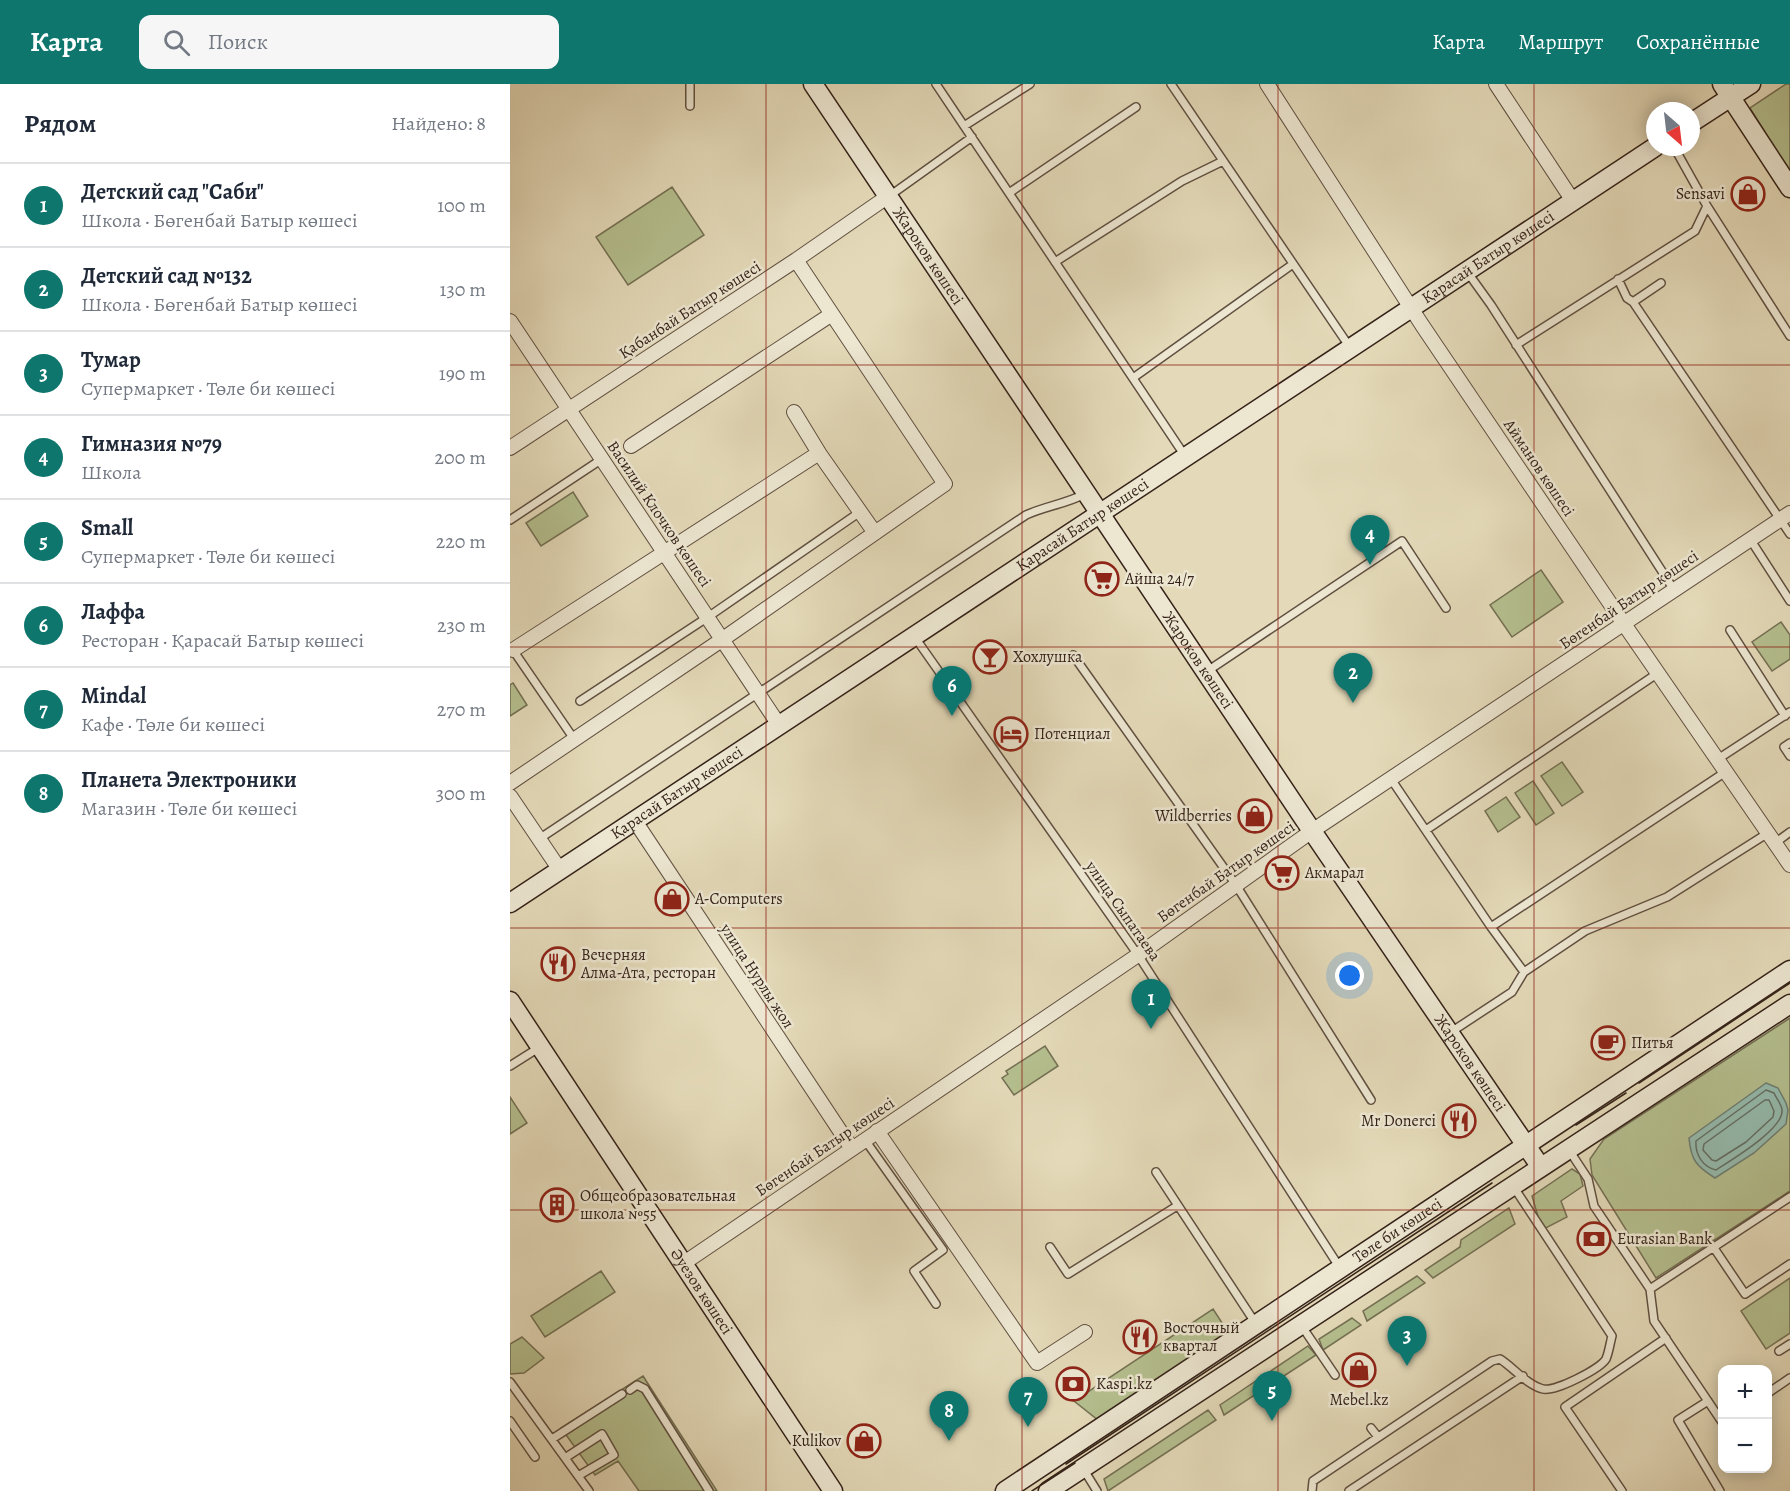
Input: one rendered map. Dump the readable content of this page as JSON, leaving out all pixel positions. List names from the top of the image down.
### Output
{
  "streets": {
    "street": [
      "Жароков көшесі",
      "Қарасай Батыр көшесі",
      "Қабанбай Батыр көшесі",
      "Айманов көшесі",
      "Василий Клочков көшесі",
      "Бөгенбай Батыр көшесі",
      "улица Нурлы жол",
      "Төле би көшесі",
      "Әуезов көшесі"
    ],
    "lane": ["улица Сыпатаева"]
  },
  "crossings": [
    ["Жароков көшесі", "Қарасай Батыр көшесі"],
    ["Жароков көшесі", "Қабанбай Батыр көшесі"],
    ["Жароков көшесі", "Бөгенбай Батыр көшесі"],
    ["Жароков көшесі", "Төле би көшесі"],
    ["Қарасай Батыр көшесі", "Айманов көшесі"],
    ["Қарасай Батыр көшесі", "Василий Клочков көшесі"],
    ["Қарасай Батыр көшесі", "улица Сыпатаева"],
    ["Қарасай Батыр көшесі", "улица Нурлы жол"],
    ["Қабанбай Батыр көшесі", "Василий Клочков көшесі"],
    ["Айманов көшесі", "Бөгенбай Батыр көшесі"],
    ["Бөгенбай Батыр көшесі", "улица Сыпатаева"],
    ["Бөгенбай Батыр көшесі", "улица Нурлы жол"],
    ["Бөгенбай Батыр көшесі", "Әуезов көшесі"],
    ["улица Сыпатаева", "Төле би көшесі"]
  ],
  "places": {
    "shop": [
      "Sensavi",
      "Wildberries",
      "A-Computers",
      "Mebel.kz",
      "Kulikov"
    ],
    "supermarket": ["Айша 24/7", "Акмарал"],
    "bar": ["Хохлушка"],
    "hotel": ["Потенциал"],
    "restaurant": ["Вечерняя Алма-Ата, ресторан", "Mr Donerci", "Восточный квартал"],
    "cafe": ["Питья"],
    "building": ["Общеобразовательная школа №55"],
    "bank": ["Eurasian Bank", "Kaspi.kz"]
  },
  "north": "bottom right",
  "page": {
    "header": "Карта",
    "search": "Поиск",
    "nav": ["Карта", "Маршрут", "Сохранённые"],
    "heading": ["Рядом", "Найдено: 8"],
    "list": [
      {
        "mark": "1",
        "name": "Детский сад \"Саби\"",
        "note": "Школа · Бөгенбай Батыр көшесі",
        "value": "100 m"
      },
      {
        "mark": "2",
        "name": "Детский сад №132",
        "note": "Школа · Бөгенбай Батыр көшесі",
        "value": "130 m"
      },
      {
        "mark": "3",
        "name": "Тумар",
        "note": "Супермаркет · Төле би көшесі",
        "value": "190 m"
      },
      {
        "mark": "4",
        "name": "Гимназия №79",
        "note": "Школа",
        "value": "200 m"
      },
      {
        "mark": "5",
        "name": "Small",
        "note": "Супермаркет · Төле би көшесі",
        "value": "220 m"
      },
      {
        "mark": "6",
        "name": "Лаффа",
        "note": "Ресторан · Қарасай Батыр көшесі",
        "value": "230 m"
      },
      {
        "mark": "7",
        "name": "Mindal",
        "note": "Кафе · Төле би көшесі",
        "value": "270 m"
      },
      {
        "mark": "8",
        "name": "Планета Электроники",
        "note": "Магазин · Төле би көшесі",
        "value": "300 m"
      }
    ],
    "pins": [
      "4",
      "2",
      "6",
      "1",
      "3",
      "5",
      "7",
      "8"
    ],
    "map_buttons": ["+", "−"]
  }
}
